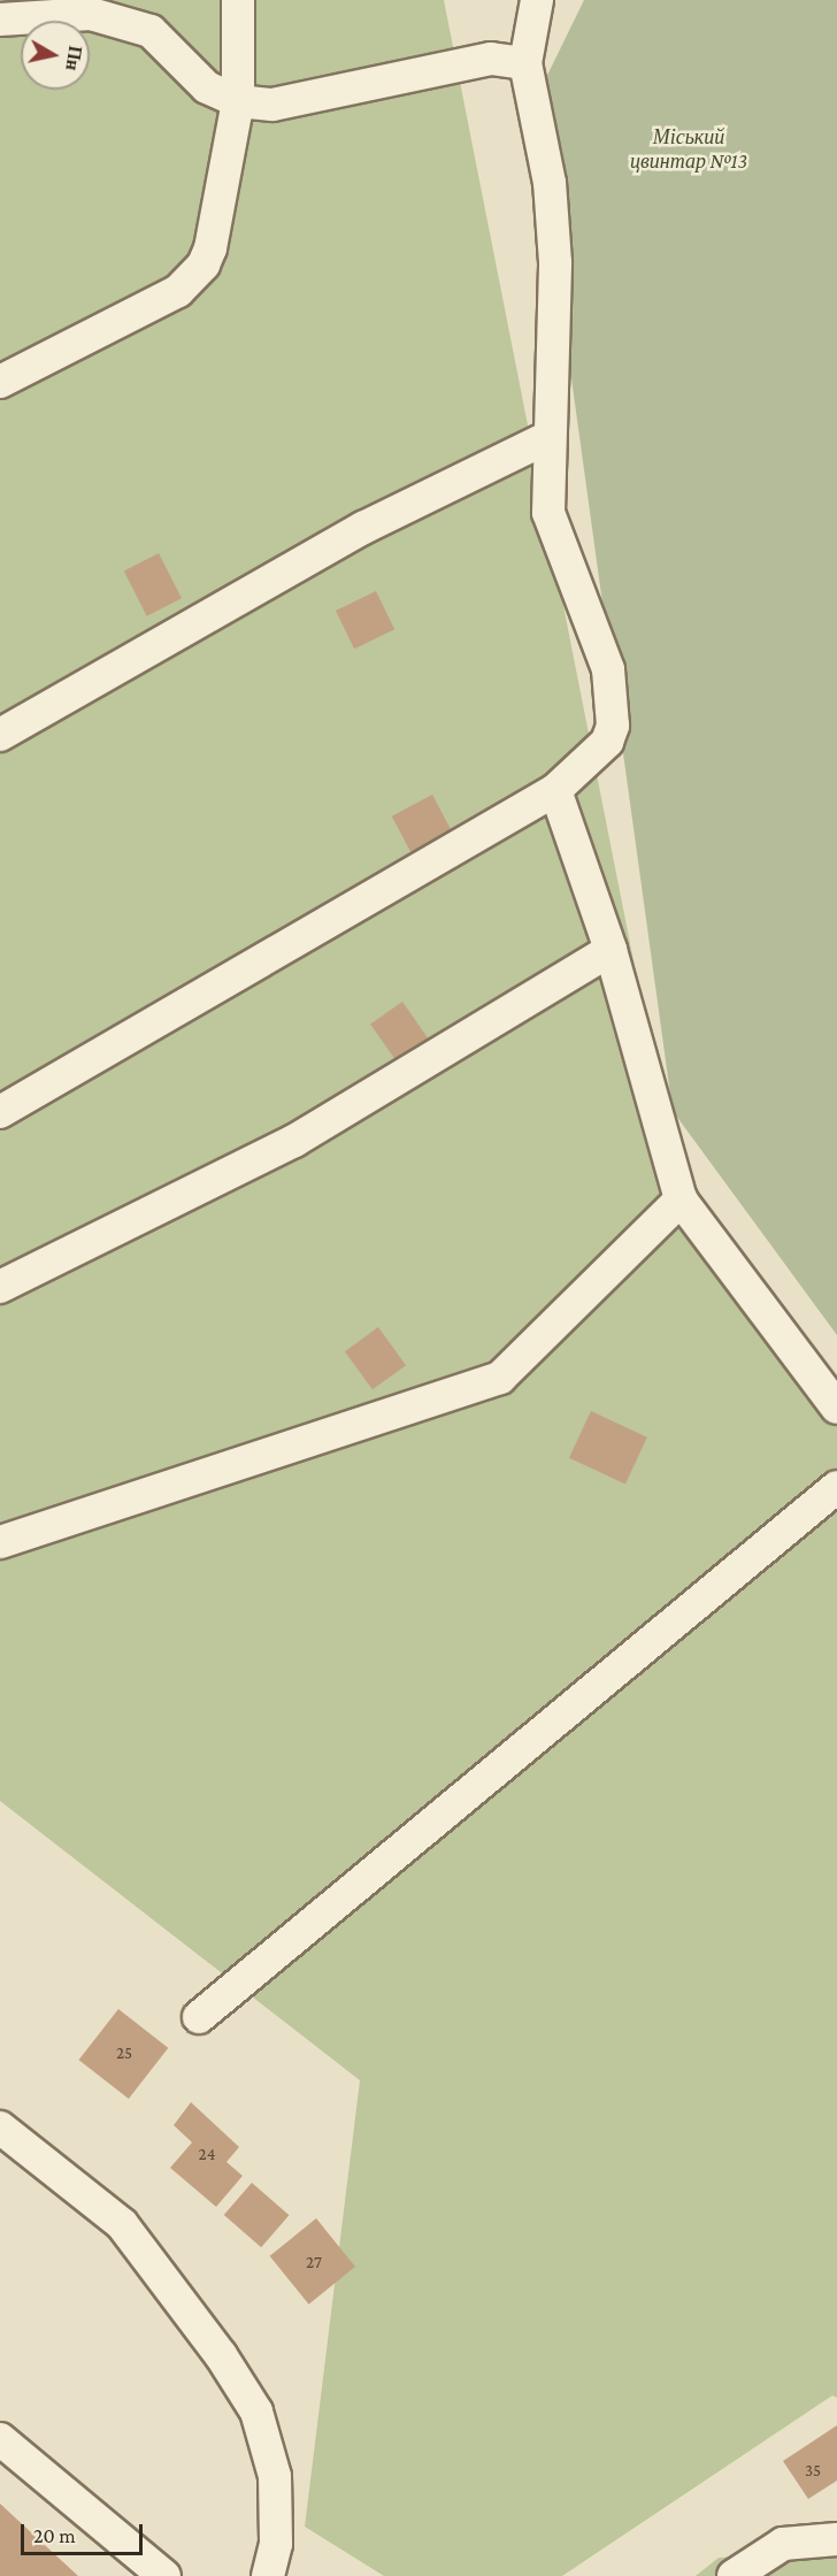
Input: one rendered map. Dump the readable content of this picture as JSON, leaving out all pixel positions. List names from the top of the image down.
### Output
{
  "parks": ["Міський цвинтар №13"],
  "house_numbers": [
    "25",
    "24",
    "27",
    "35"
  ],
  "scale_bar": "20 m",
  "north": "right"
}
